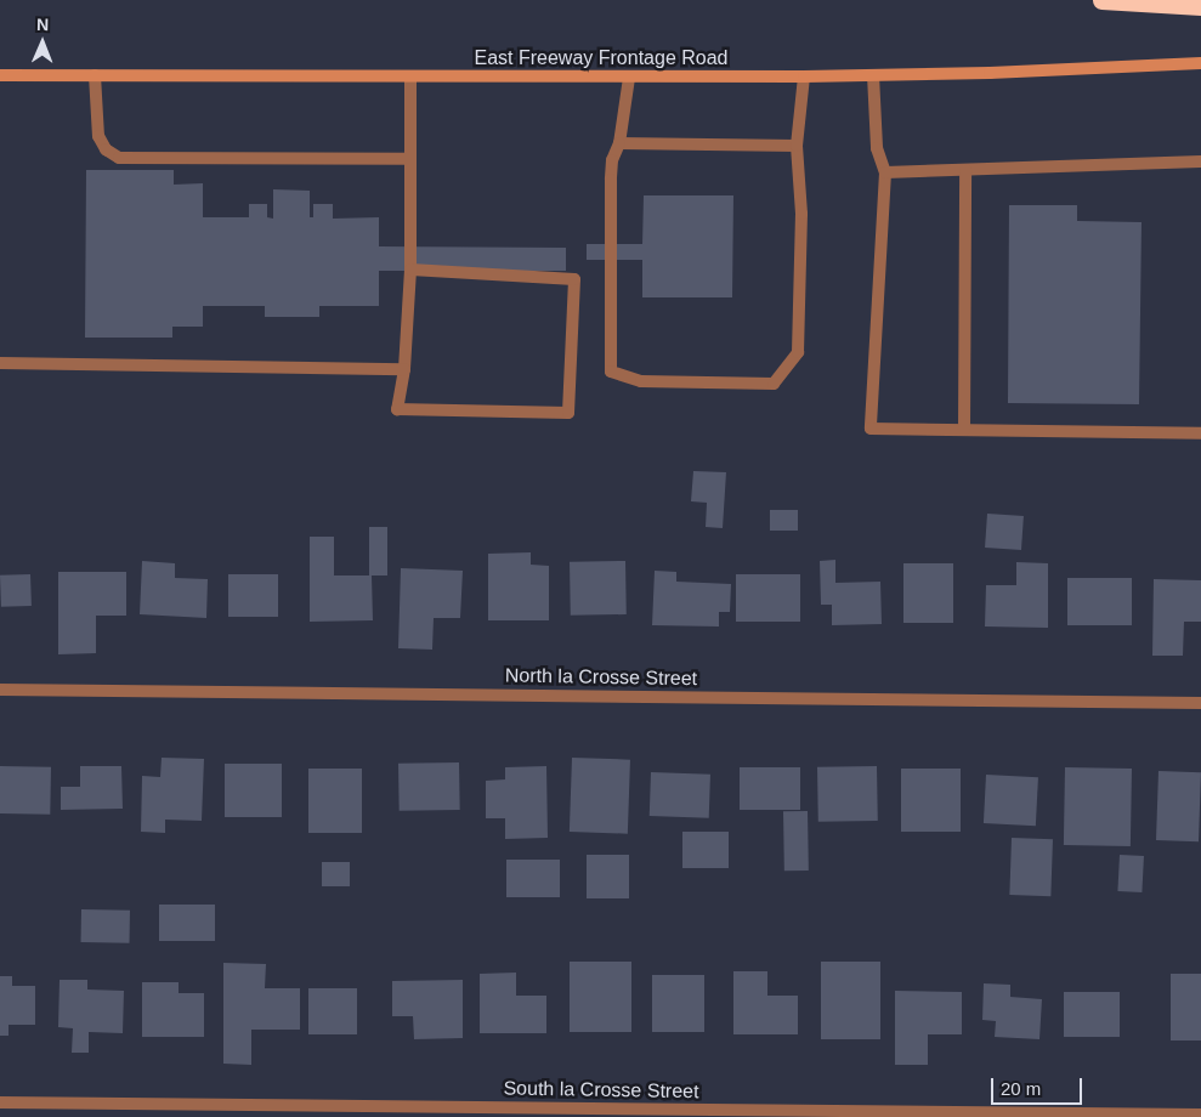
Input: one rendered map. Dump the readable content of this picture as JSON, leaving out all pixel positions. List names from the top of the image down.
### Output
{
  "streets": {
    "main road": ["East Freeway Frontage Road"],
    "street": ["North la Crosse Street", "South la Crosse Street"]
  },
  "scale_bar": "20 m",
  "north": "top"
}
